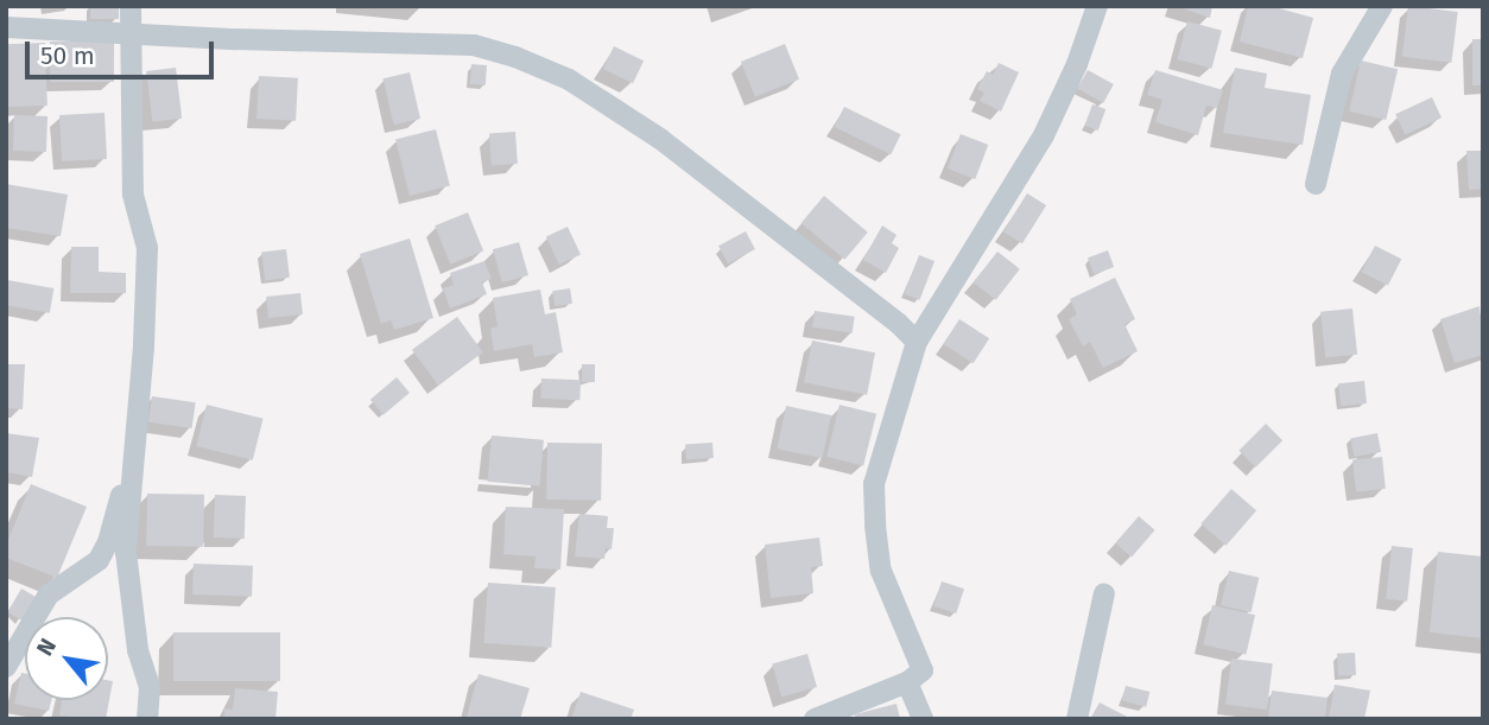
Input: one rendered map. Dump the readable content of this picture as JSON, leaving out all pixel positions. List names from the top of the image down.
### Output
{
  "scale_bar": "50 m",
  "north": "top left"
}
